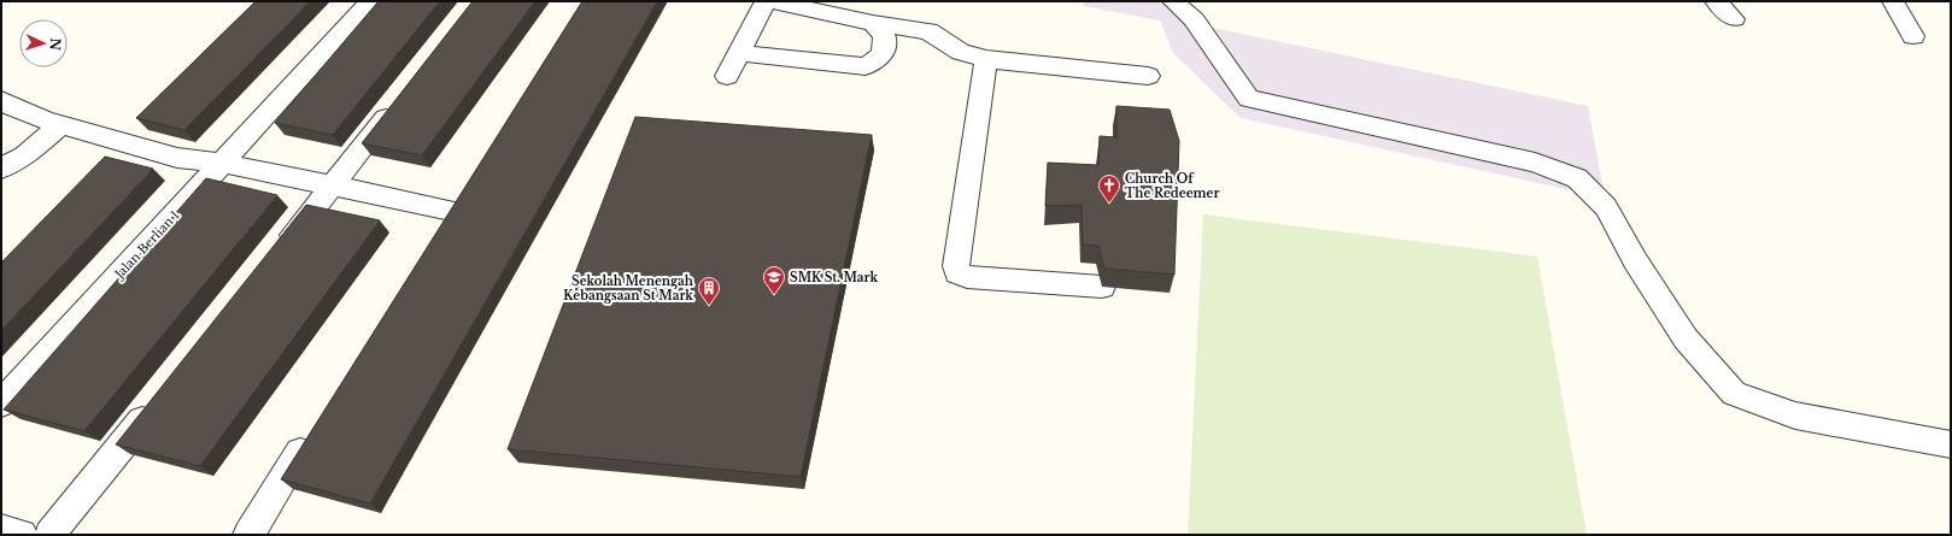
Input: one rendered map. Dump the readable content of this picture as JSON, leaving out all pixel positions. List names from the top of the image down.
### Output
{
  "streets": {
    "street": ["Jalan Berlian 1"]
  },
  "places": {
    "church": ["Church Of The Redeemer"],
    "school or university": ["SMK St. Mark"],
    "building": ["Sekolah Menengah Kebangsaan St Mark"]
  },
  "north": "right"
}
